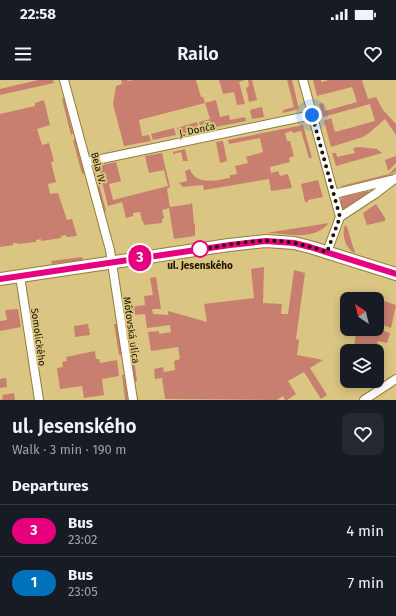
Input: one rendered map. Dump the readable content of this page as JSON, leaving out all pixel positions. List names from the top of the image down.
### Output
{
  "streets": {
    "street": [
      "J. Donča",
      "Bela IV.",
      "Môťovská ulica",
      "Somolického"
    ]
  },
  "crossings": [
    ["J. Donča", "Bela IV."],
    ["Bela IV.", "Môťovská ulica"]
  ],
  "places": ["ul. Jesenského"],
  "lines": ["bus line 3"],
  "north": "top left",
  "page": {
    "status": "22:58",
    "header": "Railo",
    "on_map": "3",
    "heading": [
      ["ul. Jesenského", "Walk · 3 min · 190 m"],
      "Departures"
    ],
    "list": [
      {
        "mark": "3",
        "name": "Bus",
        "note": "23:02",
        "value": "4 min"
      },
      {
        "mark": "1",
        "name": "Bus",
        "note": "23:05",
        "value": "7 min"
      }
    ]
  }
}
